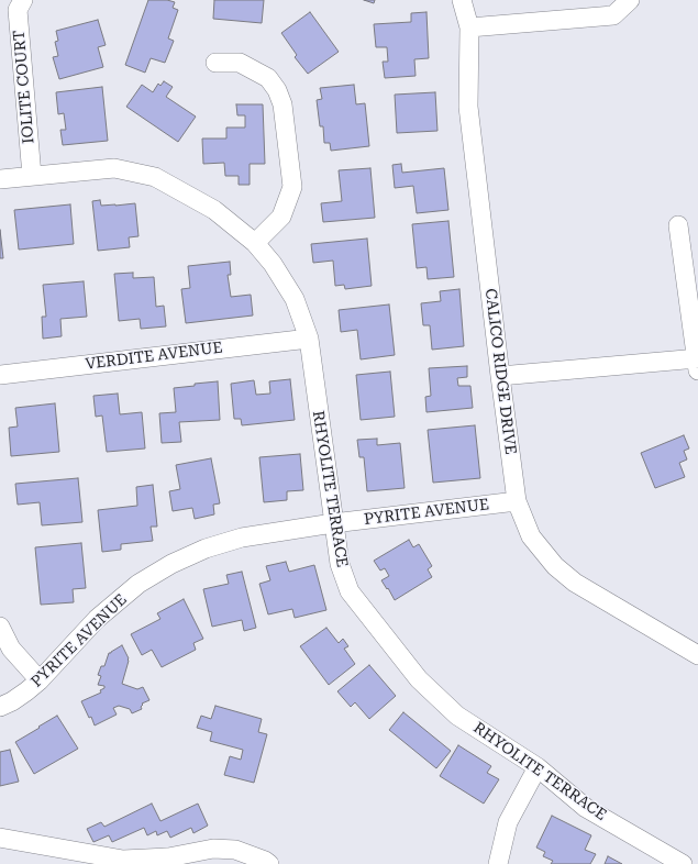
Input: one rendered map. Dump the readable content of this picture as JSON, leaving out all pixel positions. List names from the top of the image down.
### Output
{
  "streets": {
    "street": [
      "IOLITE COURT",
      "VERDITE AVENUE",
      "CALICO RIDGE DRIVE",
      "RHYOLITE TERRACE",
      "PYRITE AVENUE"
    ]
  },
  "crossings": [
    ["IOLITE COURT", "RHYOLITE TERRACE"],
    ["VERDITE AVENUE", "RHYOLITE TERRACE"],
    ["CALICO RIDGE DRIVE", "PYRITE AVENUE"],
    ["RHYOLITE TERRACE", "PYRITE AVENUE"]
  ]
}
